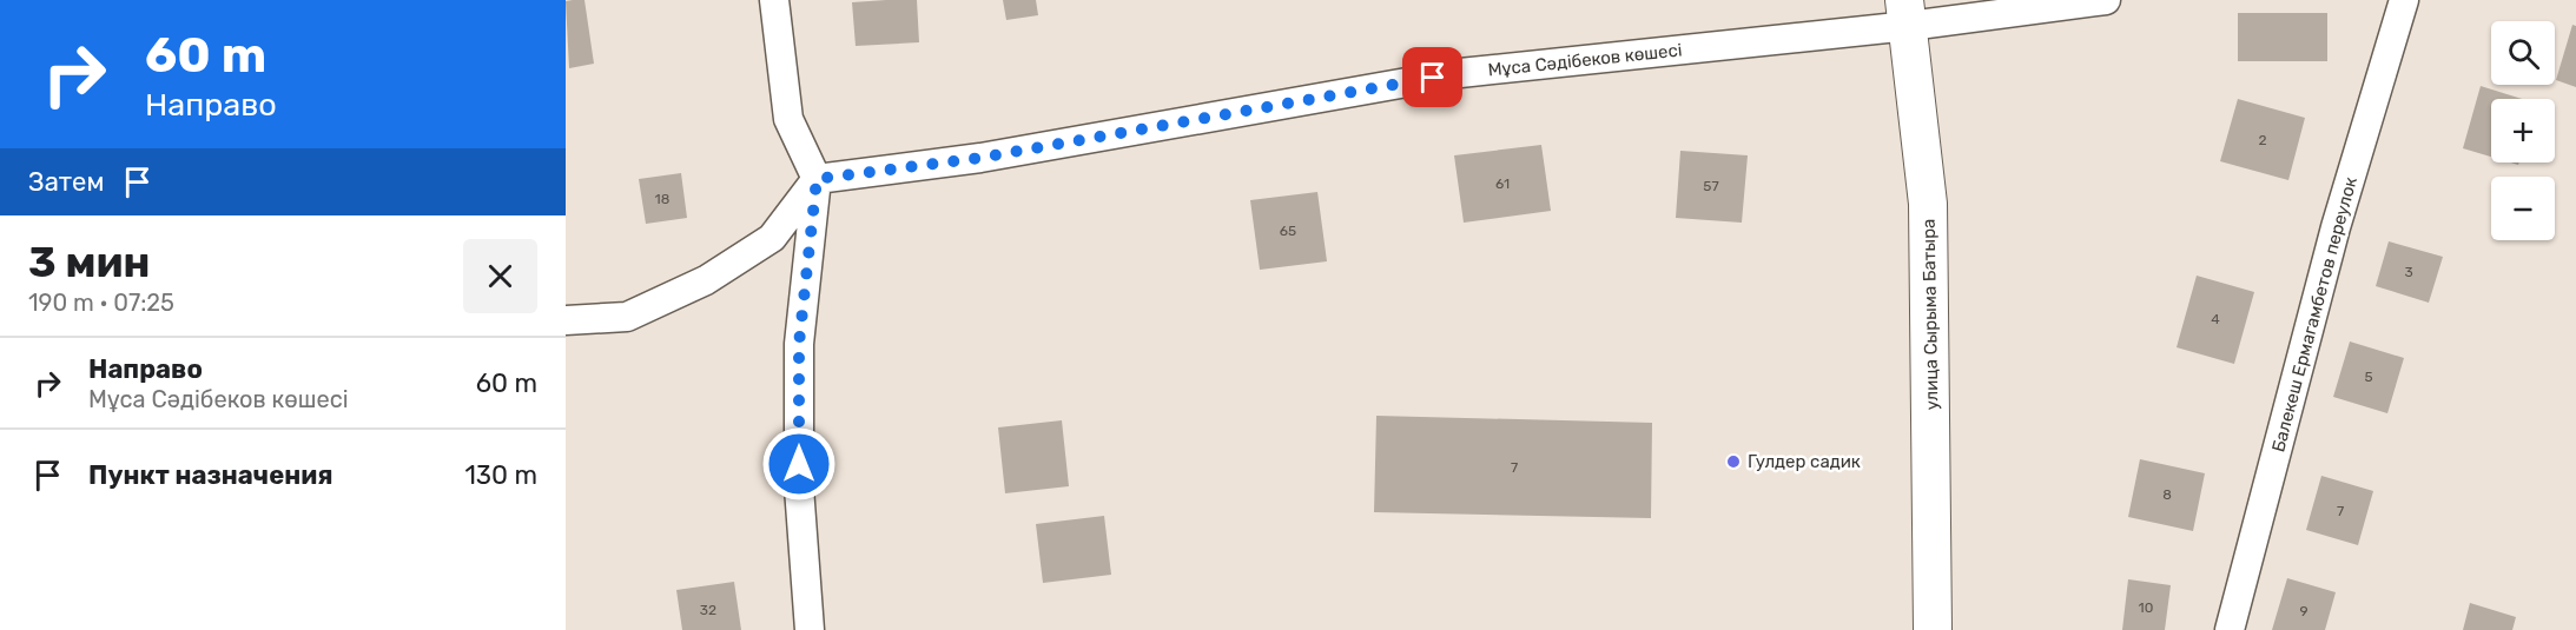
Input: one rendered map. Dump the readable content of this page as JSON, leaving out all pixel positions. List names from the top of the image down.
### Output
{
  "streets": {
    "street": ["Мұса Сәдібеков көшесі", "улица Сырыма Батыра", "Балекеш Ермагамбетов переулок"]
  },
  "crossings": [
    ["Мұса Сәдібеков көшесі", "улица Сырыма Батыра"]
  ],
  "places": ["Гулдер садик"],
  "house_numbers": [
    "2",
    "61",
    "57",
    "18",
    "65",
    "3",
    "4",
    "5",
    "7",
    "8",
    "7",
    "10",
    "32",
    "9"
  ],
  "page": {
    "turn": ["60 m", "Направо"],
    "map_buttons": ["+", "−"],
    "then": "Затем",
    "heading": ["3 мин", "190 m · 07:25"],
    "list": [
      {
        "name": "Направо",
        "note": "Мұса Сәдібеков көшесі",
        "value": "60 m"
      },
      {
        "name": "Пункт назначения",
        "value": "130 m"
      }
    ]
  }
}
